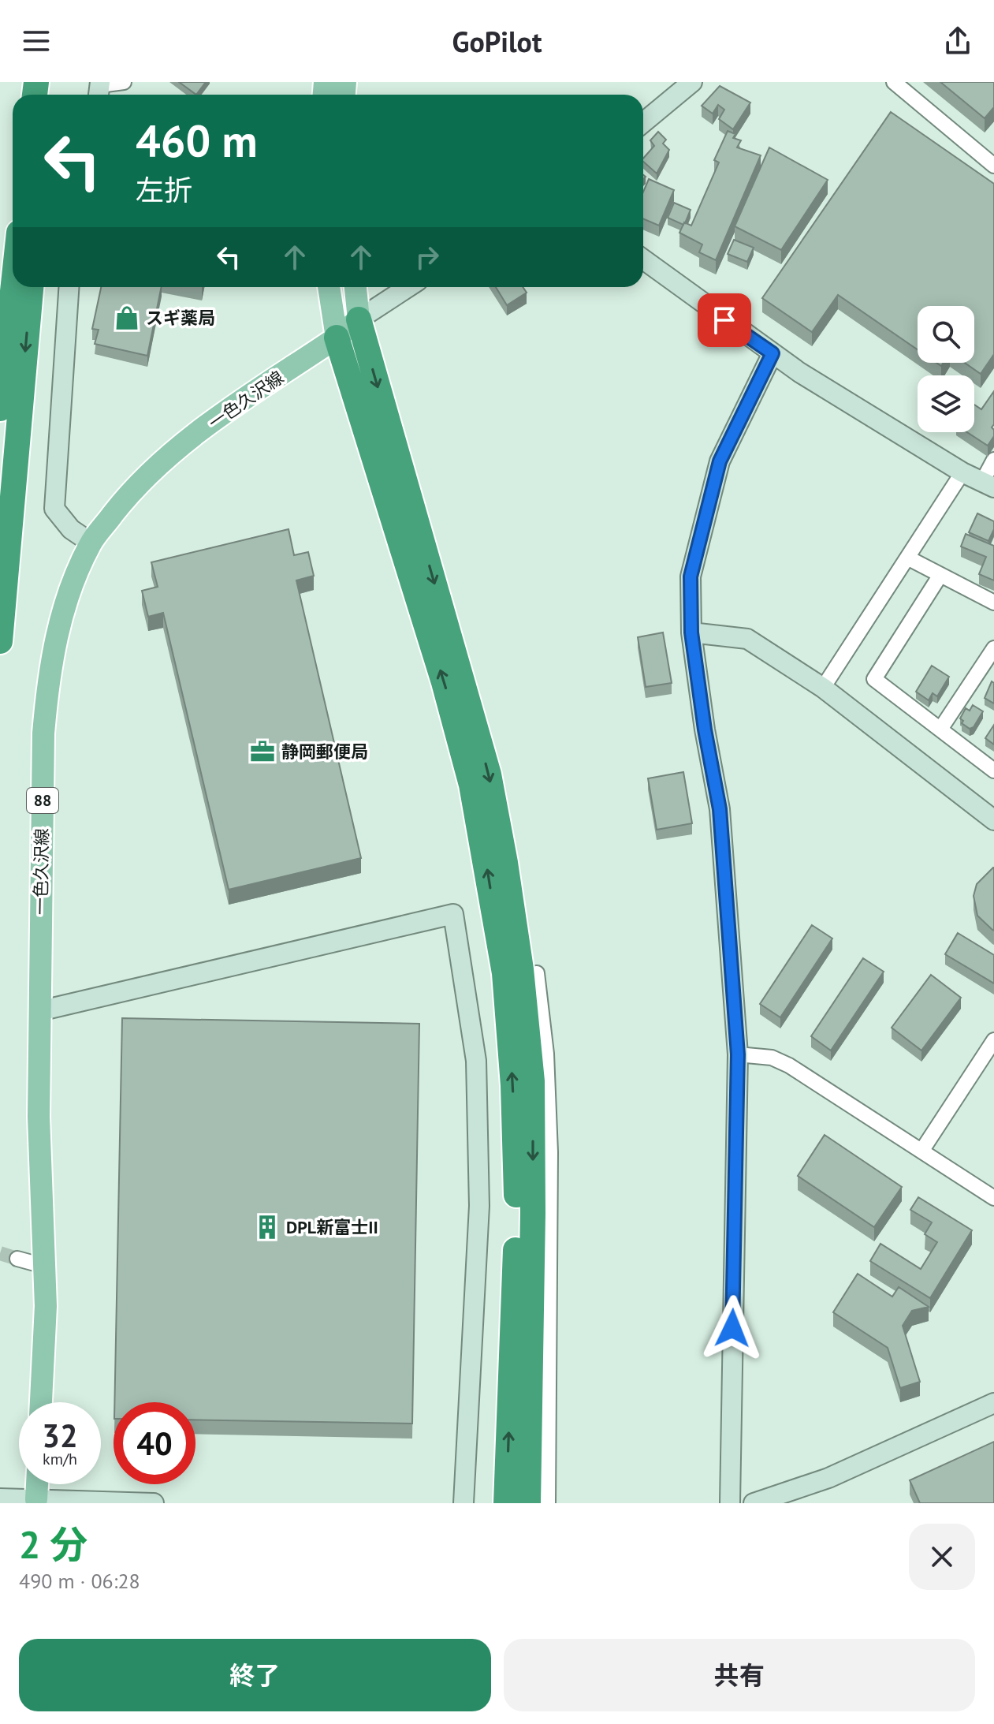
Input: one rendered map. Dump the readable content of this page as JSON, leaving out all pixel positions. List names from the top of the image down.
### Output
{
  "streets": {
    "main road": ["一色久沢線", "88"]
  },
  "places": {
    "shop": ["スギ薬局"],
    "office": ["静岡郵便局"],
    "building": ["DPL新富士II"]
  },
  "page": {
    "header": "GoPilot",
    "turn": ["460 m", "左折"],
    "speed": "32 km/h",
    "limit": "40",
    "heading": ["2 分", "490 m · 06:28"],
    "buttons": ["終了", "共有"]
  }
}
